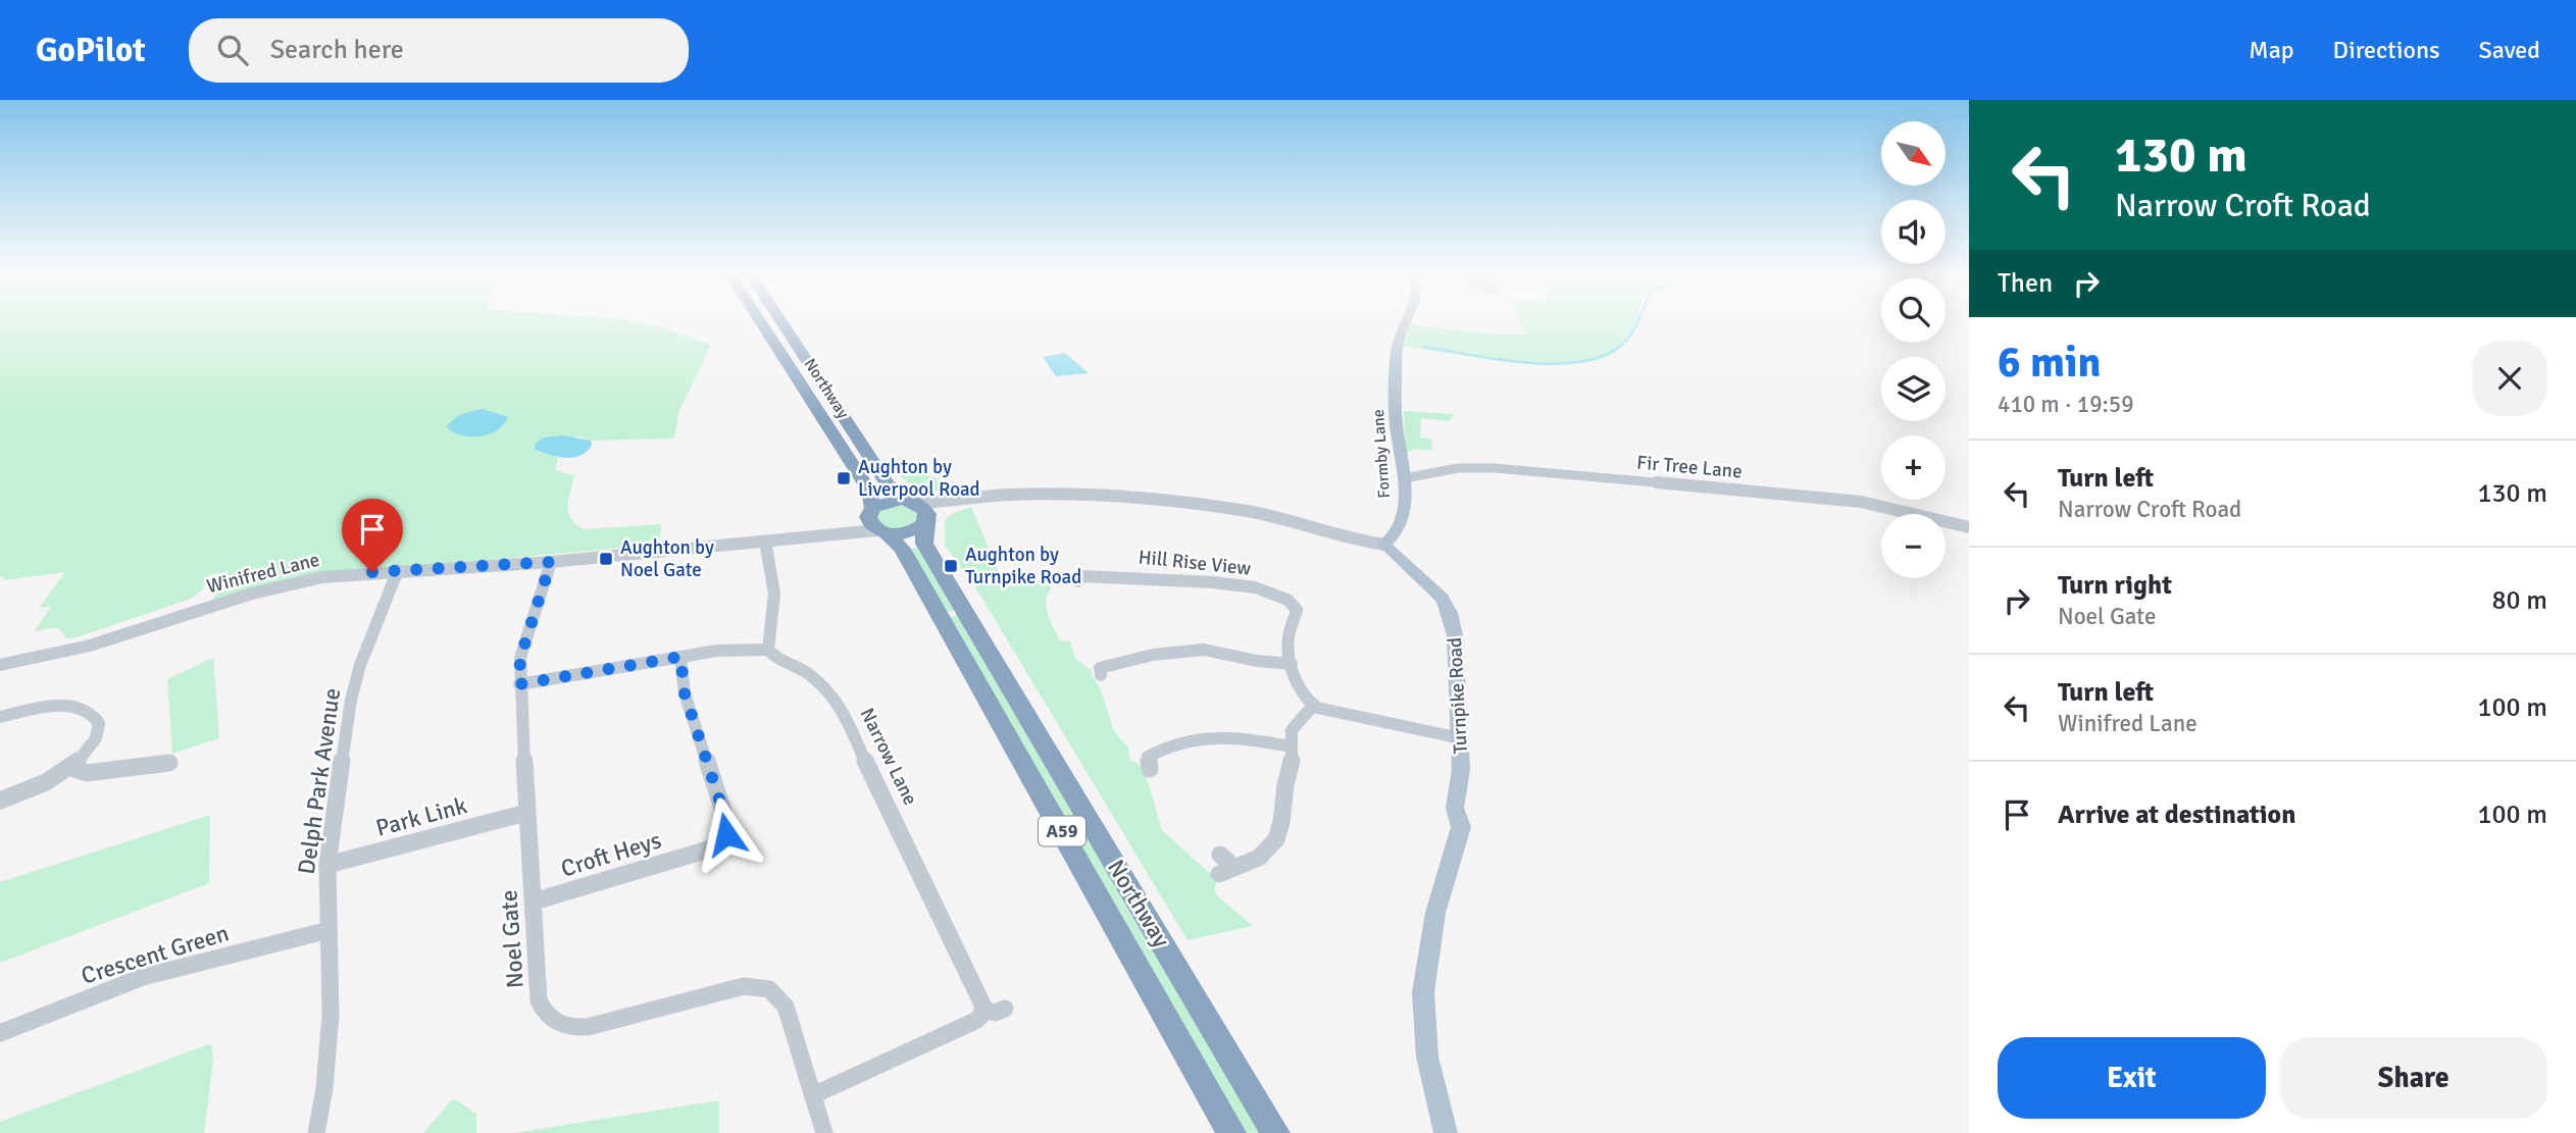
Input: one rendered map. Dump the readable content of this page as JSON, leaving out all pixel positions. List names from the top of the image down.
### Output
{
  "streets": {
    "highway": ["Northway", "A59"],
    "main road": ["Formby Lane", "Turnpike Road"],
    "street": [
      "Fir Tree Lane",
      "Hill Rise View",
      "Winifred Lane",
      "Narrow Lane",
      "Delph Park Avenue",
      "Park Link",
      "Croft Heys",
      "Noel Gate",
      "Crescent Green"
    ]
  },
  "crossings": [
    ["Northway", "Winifred Lane"],
    ["Formby Lane", "Fir Tree Lane"],
    ["Formby Lane", "Turnpike Road"],
    ["Winifred Lane", "Delph Park Avenue"],
    ["Winifred Lane", "Noel Gate"],
    ["Delph Park Avenue", "Park Link"],
    ["Delph Park Avenue", "Crescent Green"],
    ["Park Link", "Noel Gate"],
    ["Croft Heys", "Noel Gate"]
  ],
  "places": {
    "transit": ["Aughton by Liverpool Road", "Aughton by Noel Gate", "Aughton by Turnpike Road"]
  },
  "north": "bottom right",
  "page": {
    "header": "GoPilot",
    "search": "Search here",
    "nav": ["Map", "Directions", "Saved"],
    "turn": ["130 m", "Narrow Croft Road"],
    "map_buttons": ["+", "−"],
    "then": "Then",
    "heading": ["6 min", "410 m · 19:59"],
    "list": [
      {
        "name": "Turn left",
        "note": "Narrow Croft Road",
        "value": "130 m"
      },
      {
        "name": "Turn right",
        "note": "Noel Gate",
        "value": "80 m"
      },
      {
        "name": "Turn left",
        "note": "Winifred Lane",
        "value": "100 m"
      },
      {
        "name": "Arrive at destination",
        "value": "100 m"
      }
    ],
    "buttons": ["Exit", "Share"]
  }
}
